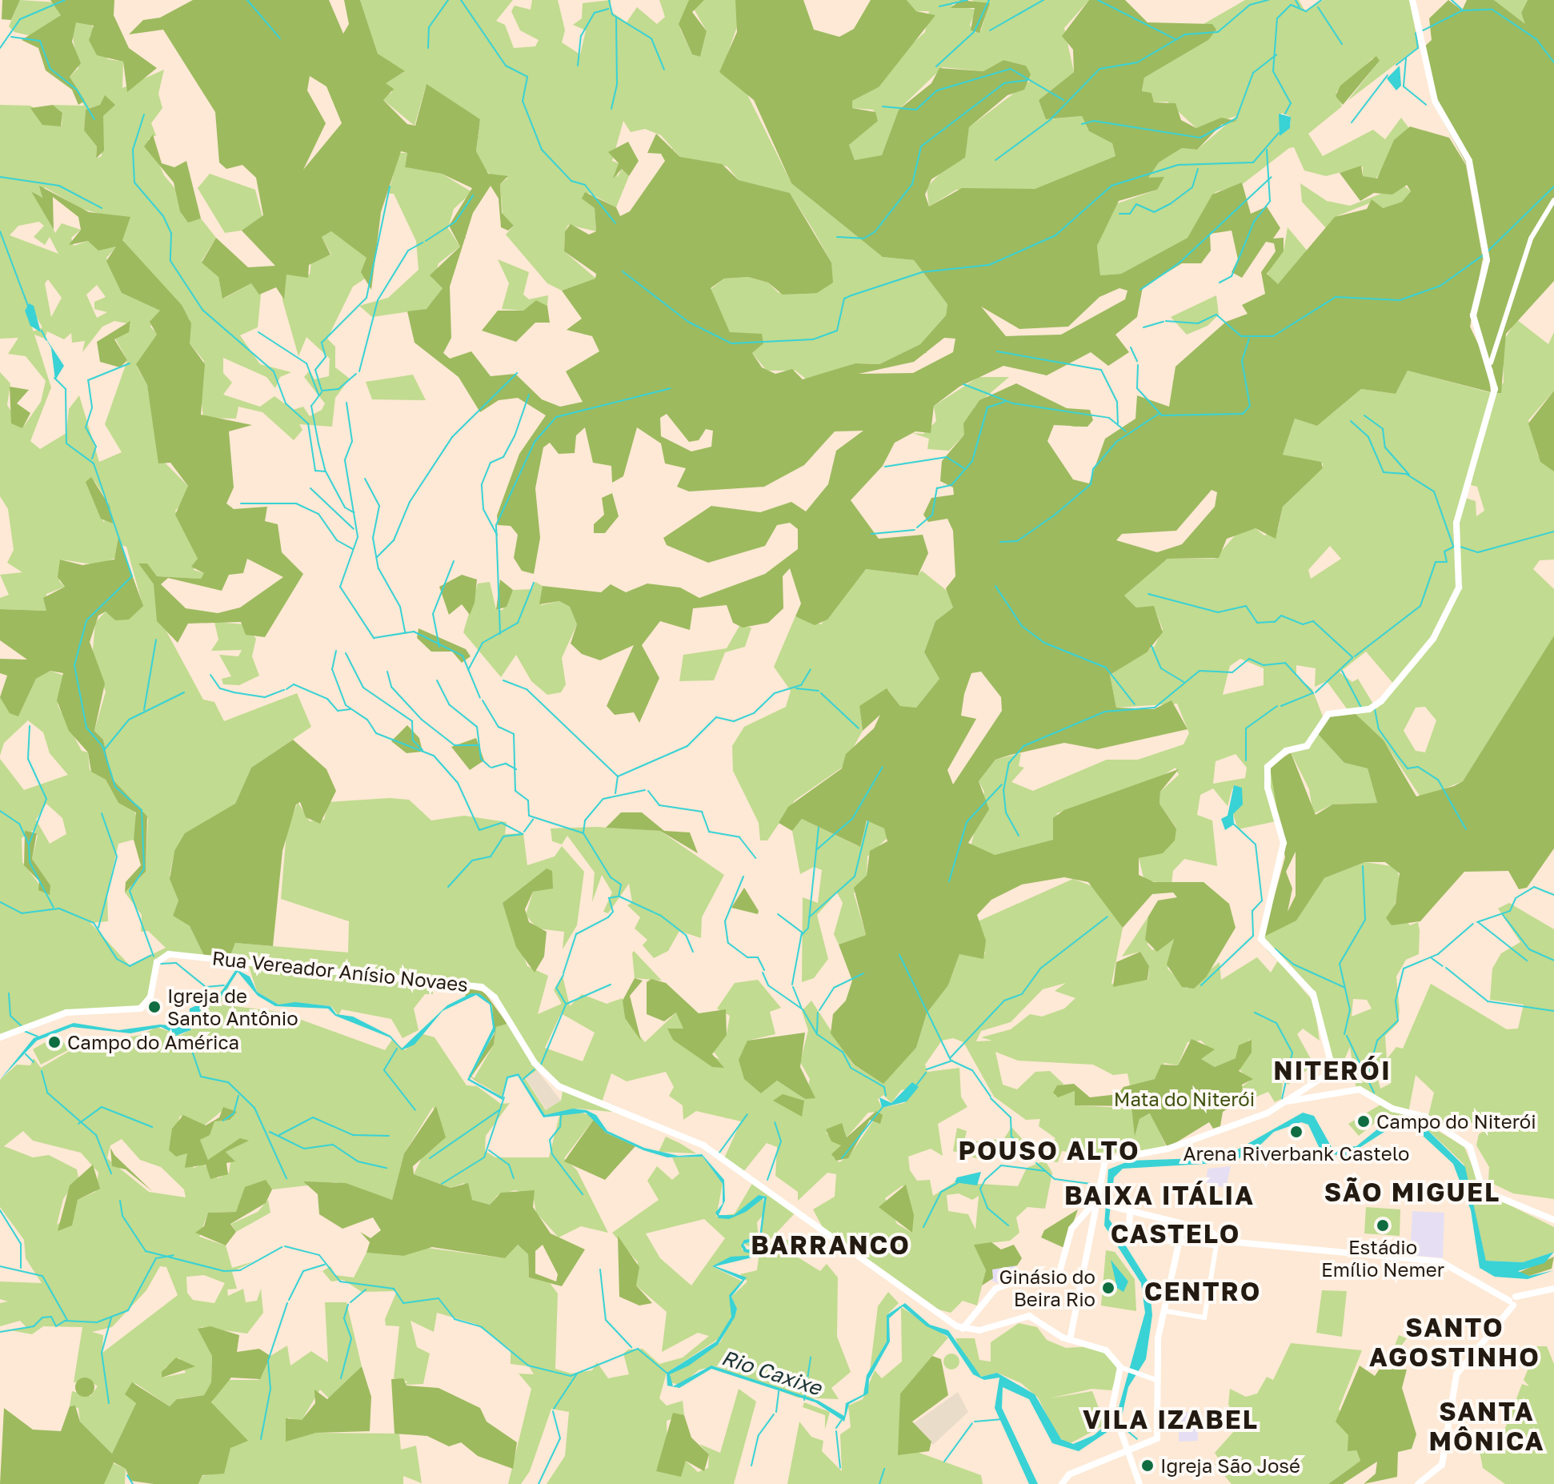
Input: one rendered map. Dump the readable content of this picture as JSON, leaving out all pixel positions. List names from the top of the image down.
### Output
{
  "streets": {
    "main road": ["Rua Vereador Anísio Novaes"]
  },
  "districts": [
    "NITERÓI",
    "POUSO ALTO",
    "SÃO MIGUEL",
    "BAIXA ITÁLIA",
    "CASTELO",
    "BARRANCO",
    "CENTRO",
    "SANTO AGOSTINHO",
    "SANTA MÔNICA",
    "VILA IZABEL"
  ],
  "water": ["Rio Caxixe"],
  "parks": ["Mata do Niterói"],
  "places": [
    "Igreja de Santo Antônio",
    "Campo do América",
    "Campo do Niterói",
    "Arena Riverbank Castelo",
    "Estádio Emílio Nemer",
    "Ginásio do Beira Rio",
    "Igreja São José"
  ]
}
